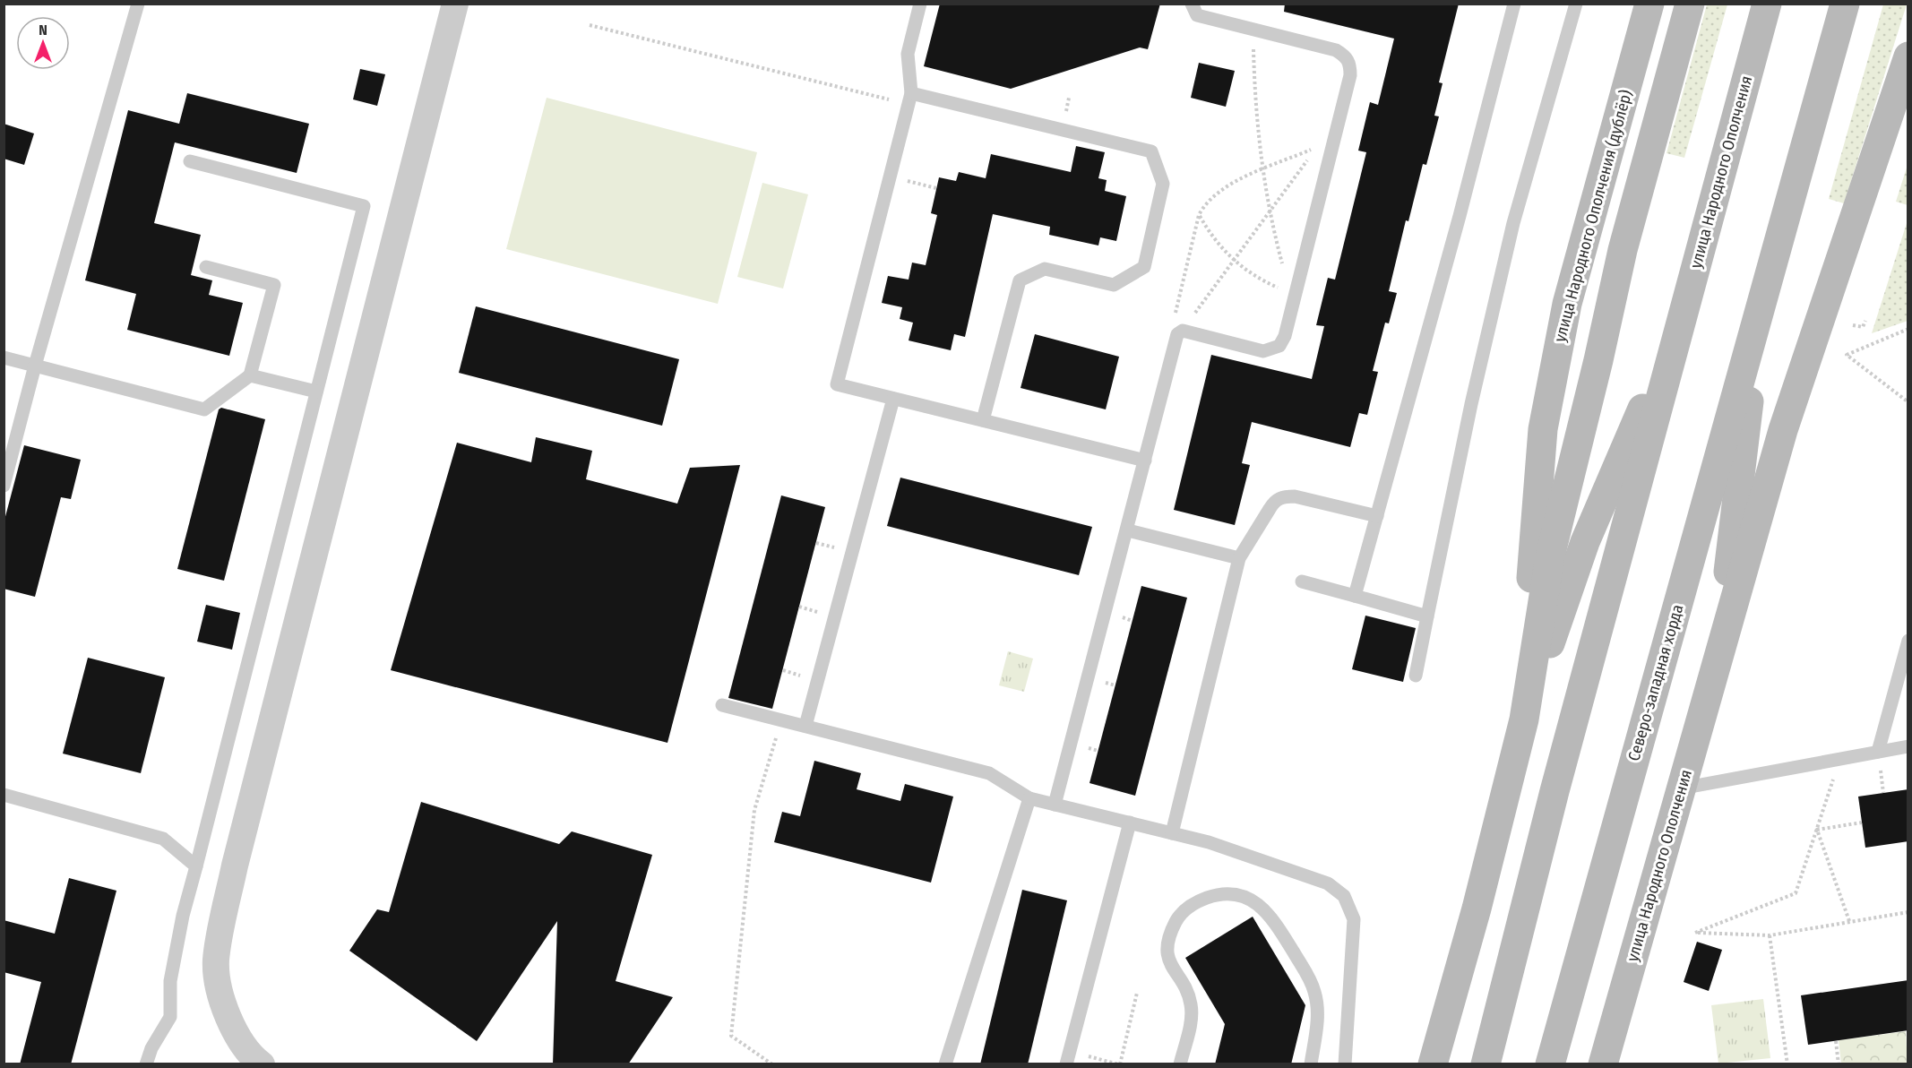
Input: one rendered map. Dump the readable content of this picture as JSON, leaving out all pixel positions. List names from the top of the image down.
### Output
{
  "streets": {
    "main road": ["улица Народного Ополчения", "улица Народного Ополчения (дублёр)", "Северо-западная хорда"]
  },
  "north": "top"
}
